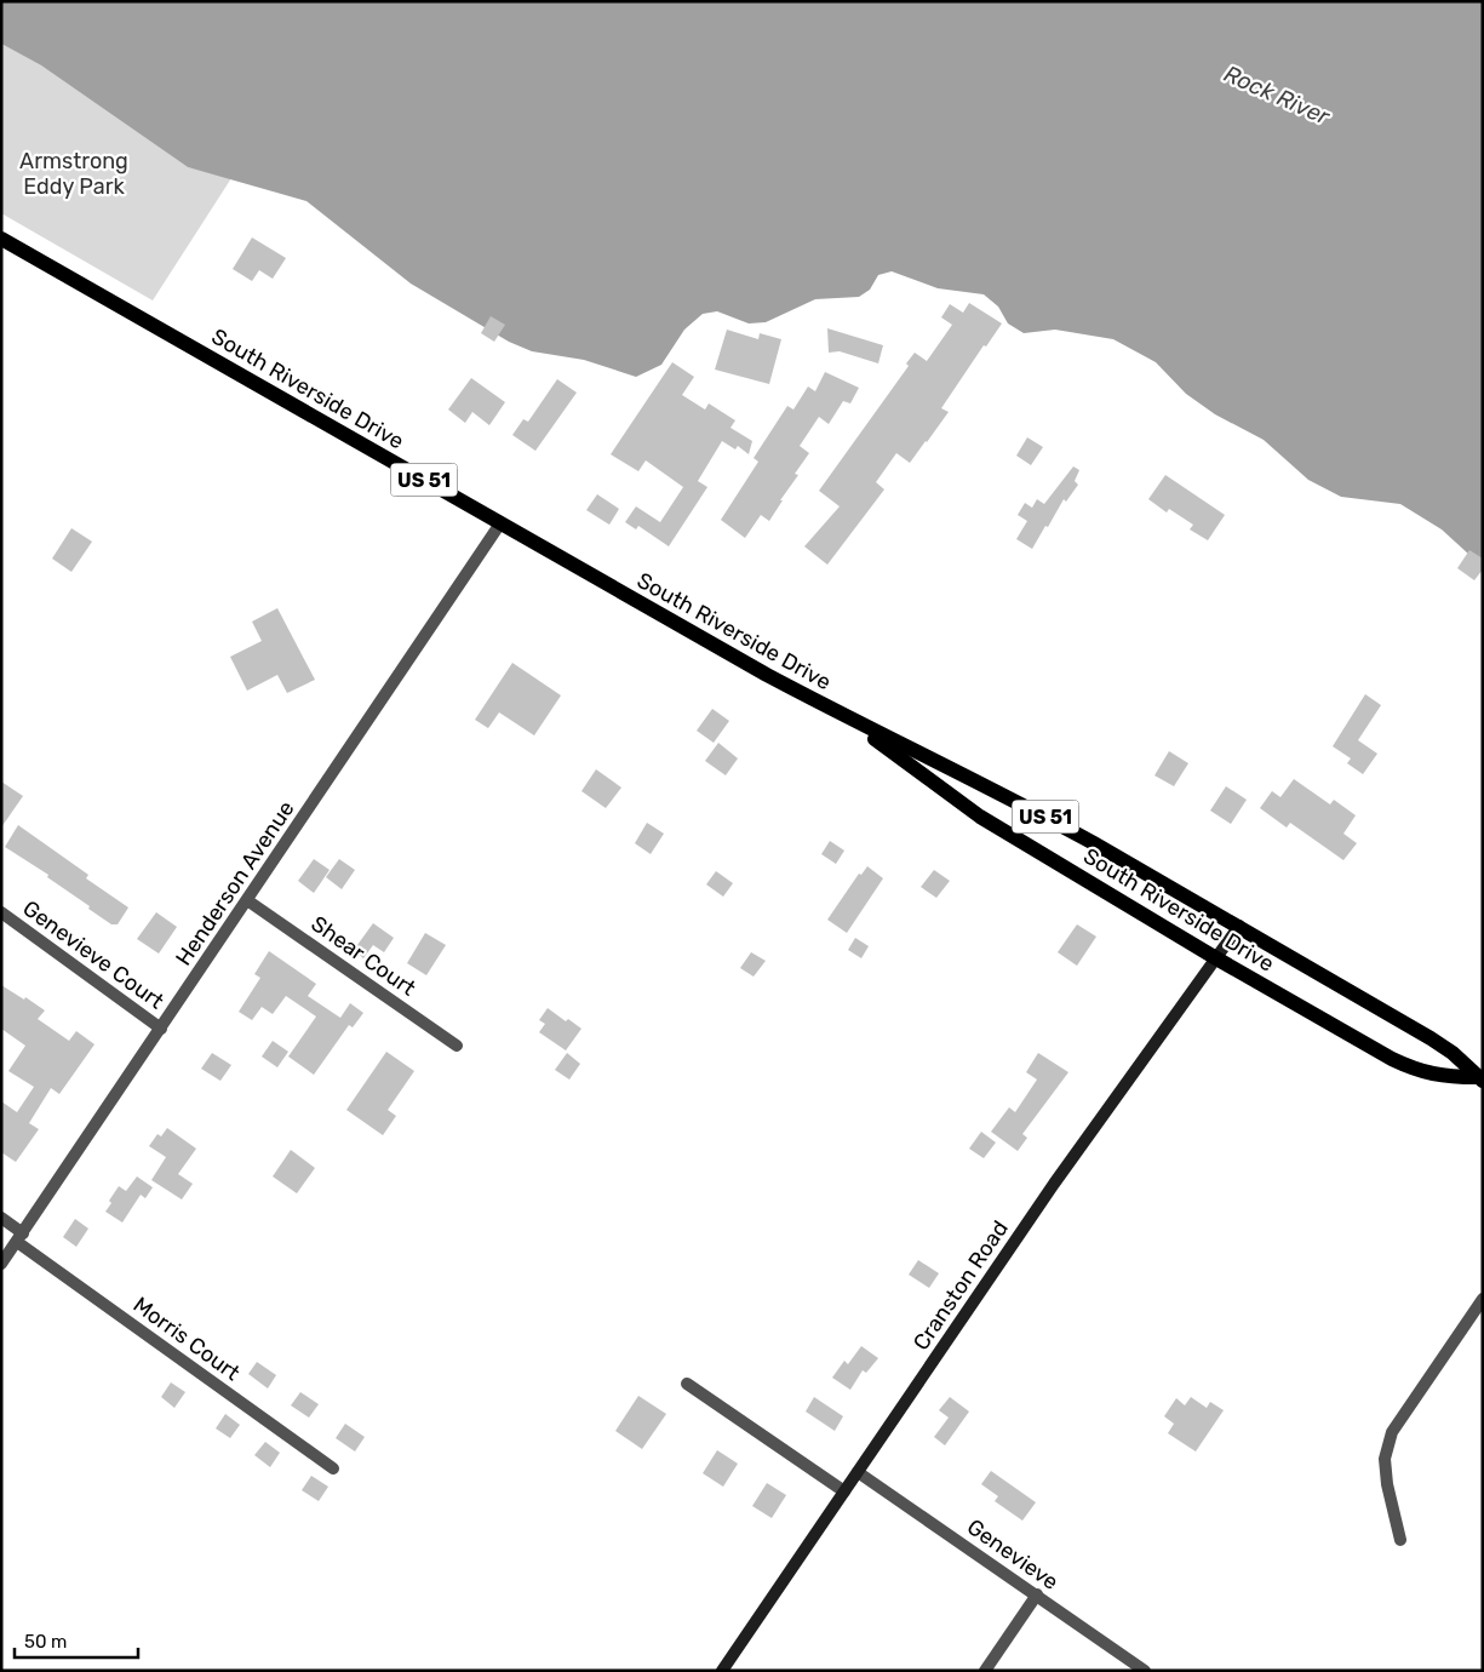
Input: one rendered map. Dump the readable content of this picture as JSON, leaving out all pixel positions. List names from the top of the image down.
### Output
{
  "streets": {
    "main road": ["South Riverside Drive", "US 51"],
    "street": [
      "Henderson Avenue",
      "Genevieve Court",
      "Shear Court",
      "Cranston Road",
      "Morris Court",
      "Genevieve"
    ]
  },
  "crossings": [
    ["South Riverside Drive", "Henderson Avenue"],
    ["South Riverside Drive", "Cranston Road"],
    ["Henderson Avenue", "Genevieve Court"],
    ["Henderson Avenue", "Shear Court"],
    ["Henderson Avenue", "Morris Court"],
    ["Cranston Road", "Genevieve"]
  ],
  "water": ["Rock River"],
  "parks": ["Armstrong Eddy Park"],
  "scale_bar": "50 m"
}
